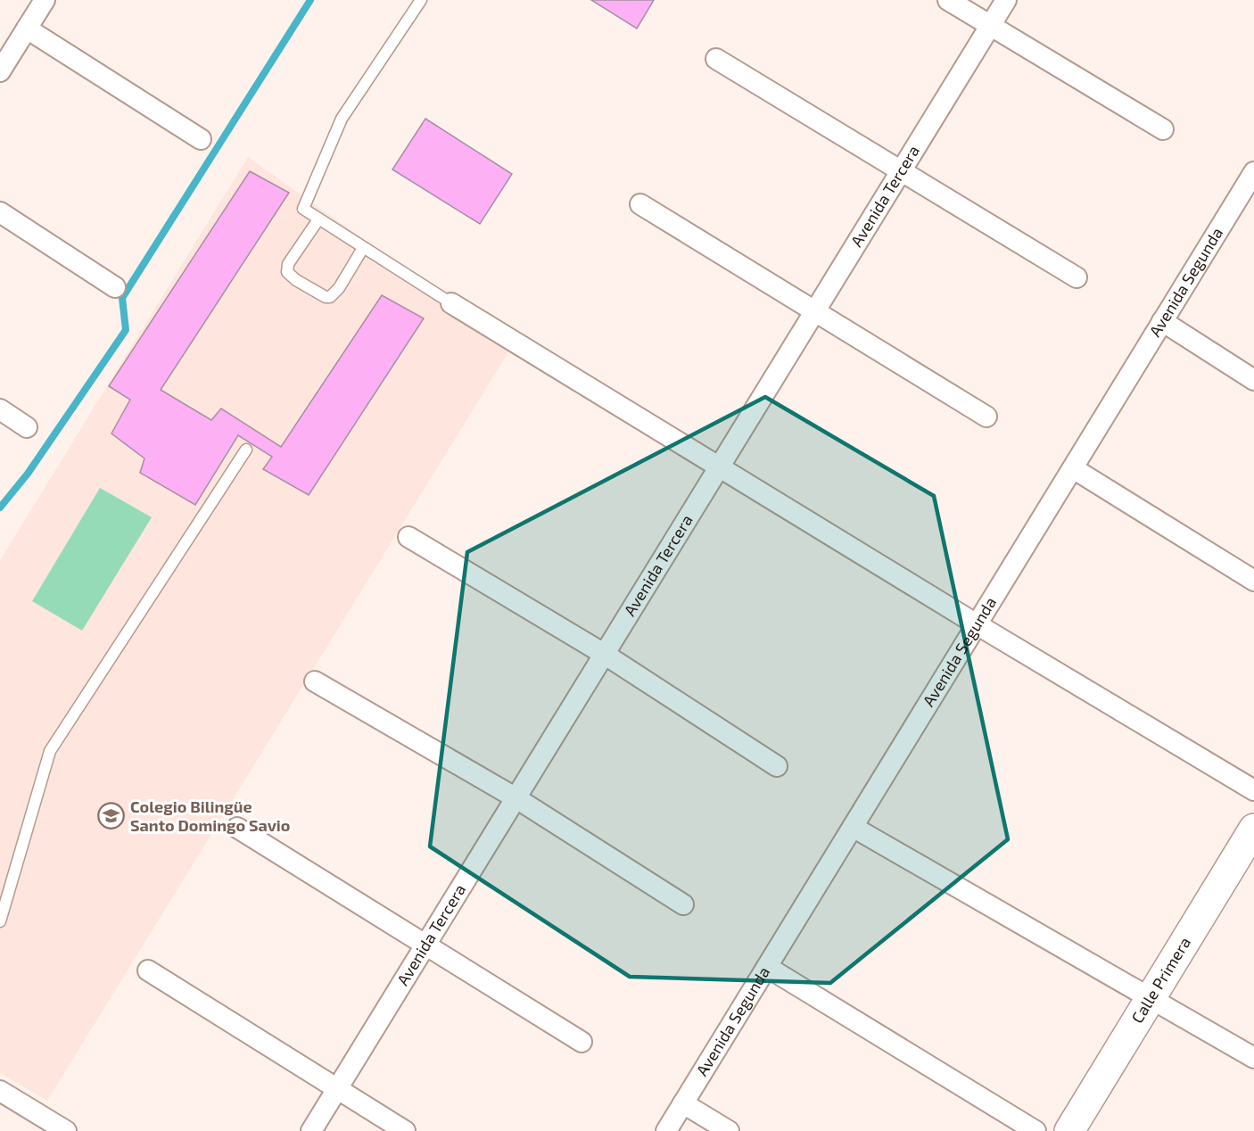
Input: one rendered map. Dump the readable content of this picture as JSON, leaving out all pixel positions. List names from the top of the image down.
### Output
{
  "streets": {
    "street": ["Avenida Tercera", "Avenida Segunda", "Calle Primera"]
  },
  "places": {
    "school or university": ["Colegio Bilingüe Santo Domingo Savio"]
  }
}
